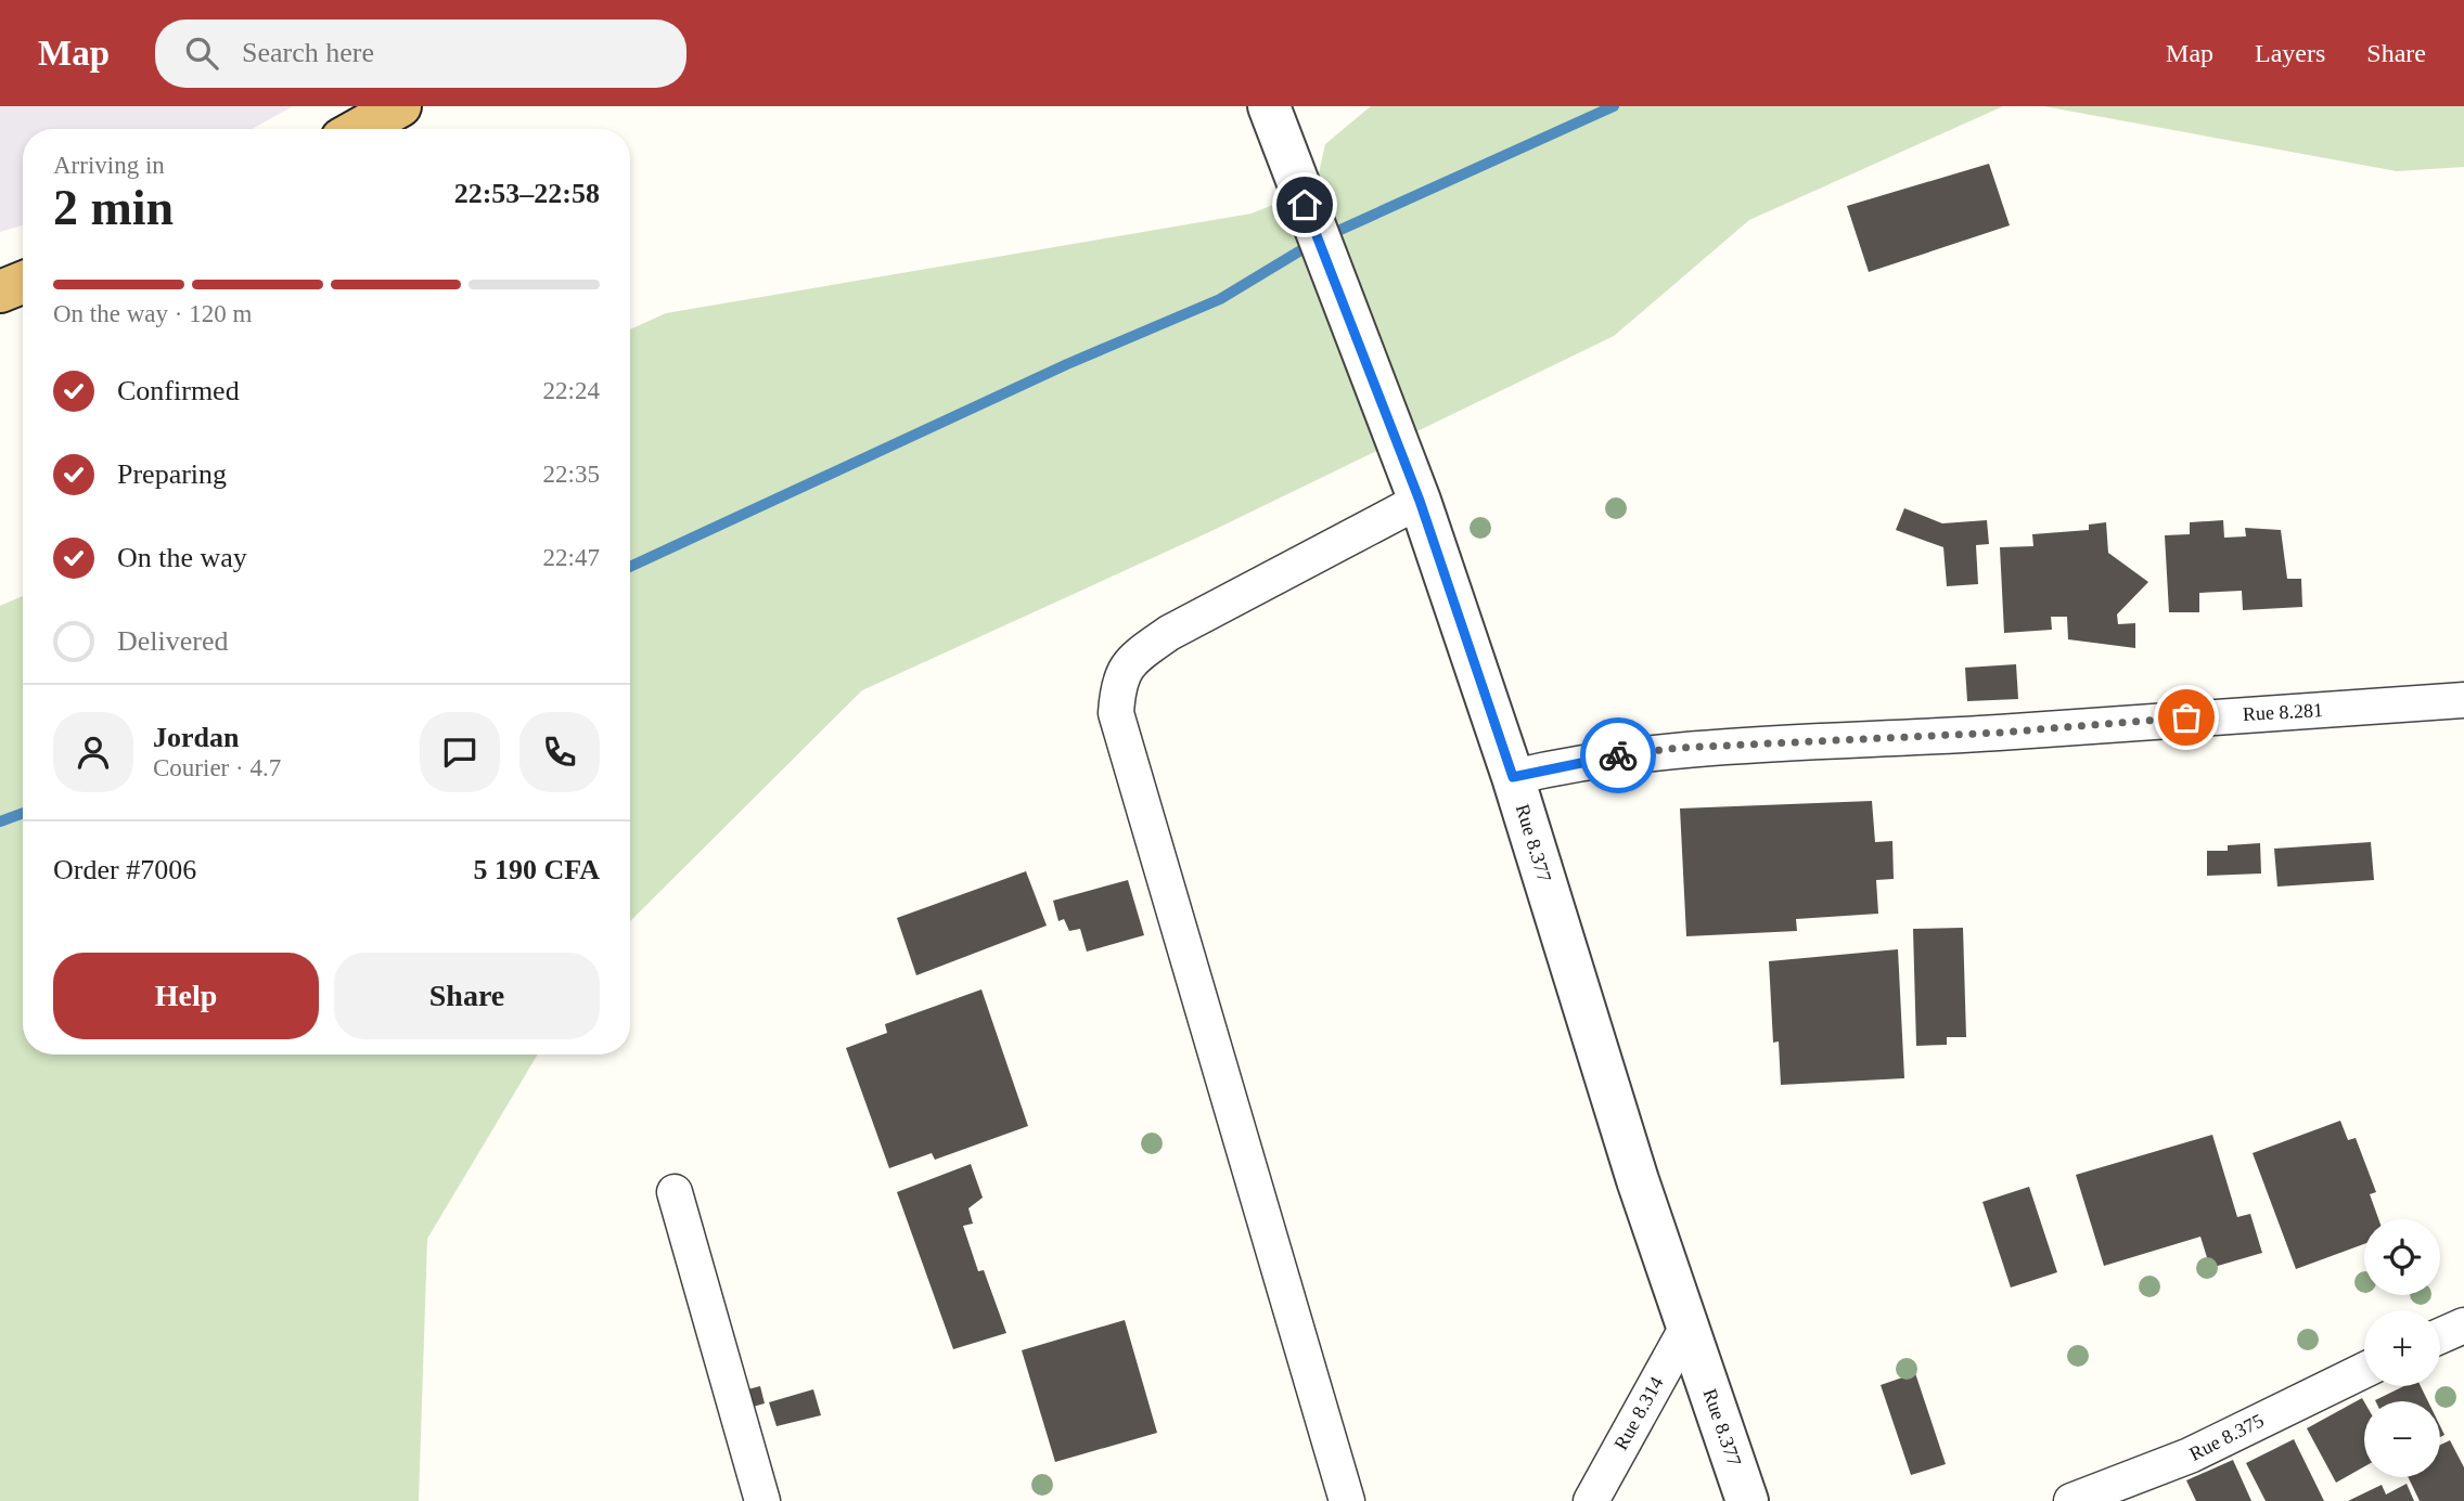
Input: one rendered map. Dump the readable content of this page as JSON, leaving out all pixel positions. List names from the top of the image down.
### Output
{
  "streets": {
    "street": [
      "Rue 8.281",
      "Rue 8.377",
      "Rue 8.314",
      "Rue 8.375"
    ]
  },
  "crossings": [
    ["Rue 8.281", "Rue 8.377"],
    ["Rue 8.377", "Rue 8.314"]
  ],
  "page": {
    "header": "Map",
    "search": "Search here",
    "nav": ["Map", "Layers", "Share"],
    "heading": ["2 min", "Arriving in", "22:53–22:58"],
    "panel": [
      "Jordan",
      "Courier · 4.7",
      "Order #7006",
      "5 190 CFA"
    ],
    "bar": "On the way · 120 m",
    "list": [
      ["Confirmed", "22:24"],
      ["Preparing", "22:35"],
      ["On the way", "22:47"],
      "Delivered"
    ],
    "buttons": ["Help", "Share"],
    "map_buttons": ["+", "−"]
  }
}
